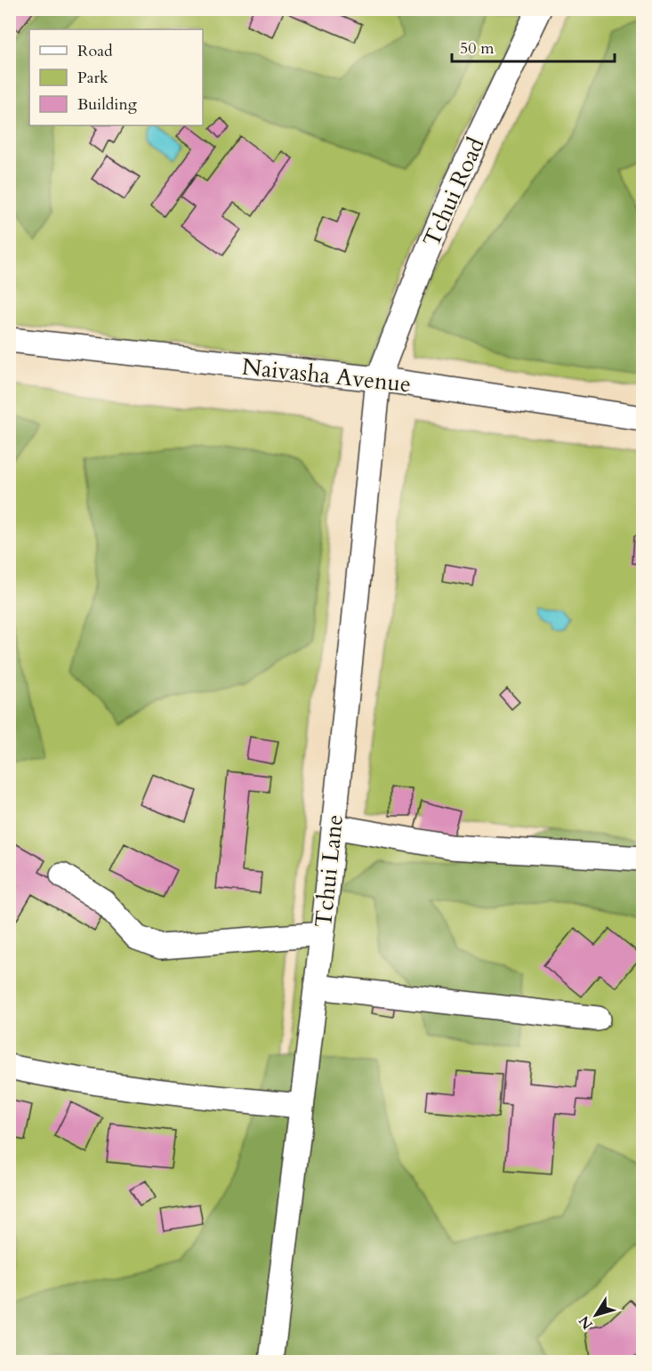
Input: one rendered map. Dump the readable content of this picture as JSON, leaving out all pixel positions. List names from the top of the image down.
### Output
{
  "streets": {
    "street": ["Tchui Road", "Naivasha Avenue", "Tchui Lane"]
  },
  "crossings": [
    ["Tchui Road", "Naivasha Avenue"],
    ["Tchui Road", "Tchui Lane"],
    ["Naivasha Avenue", "Tchui Lane"]
  ],
  "legend": ["Road", "Park", "Building"],
  "scale_bar": "50 m",
  "north": "bottom left"
}
